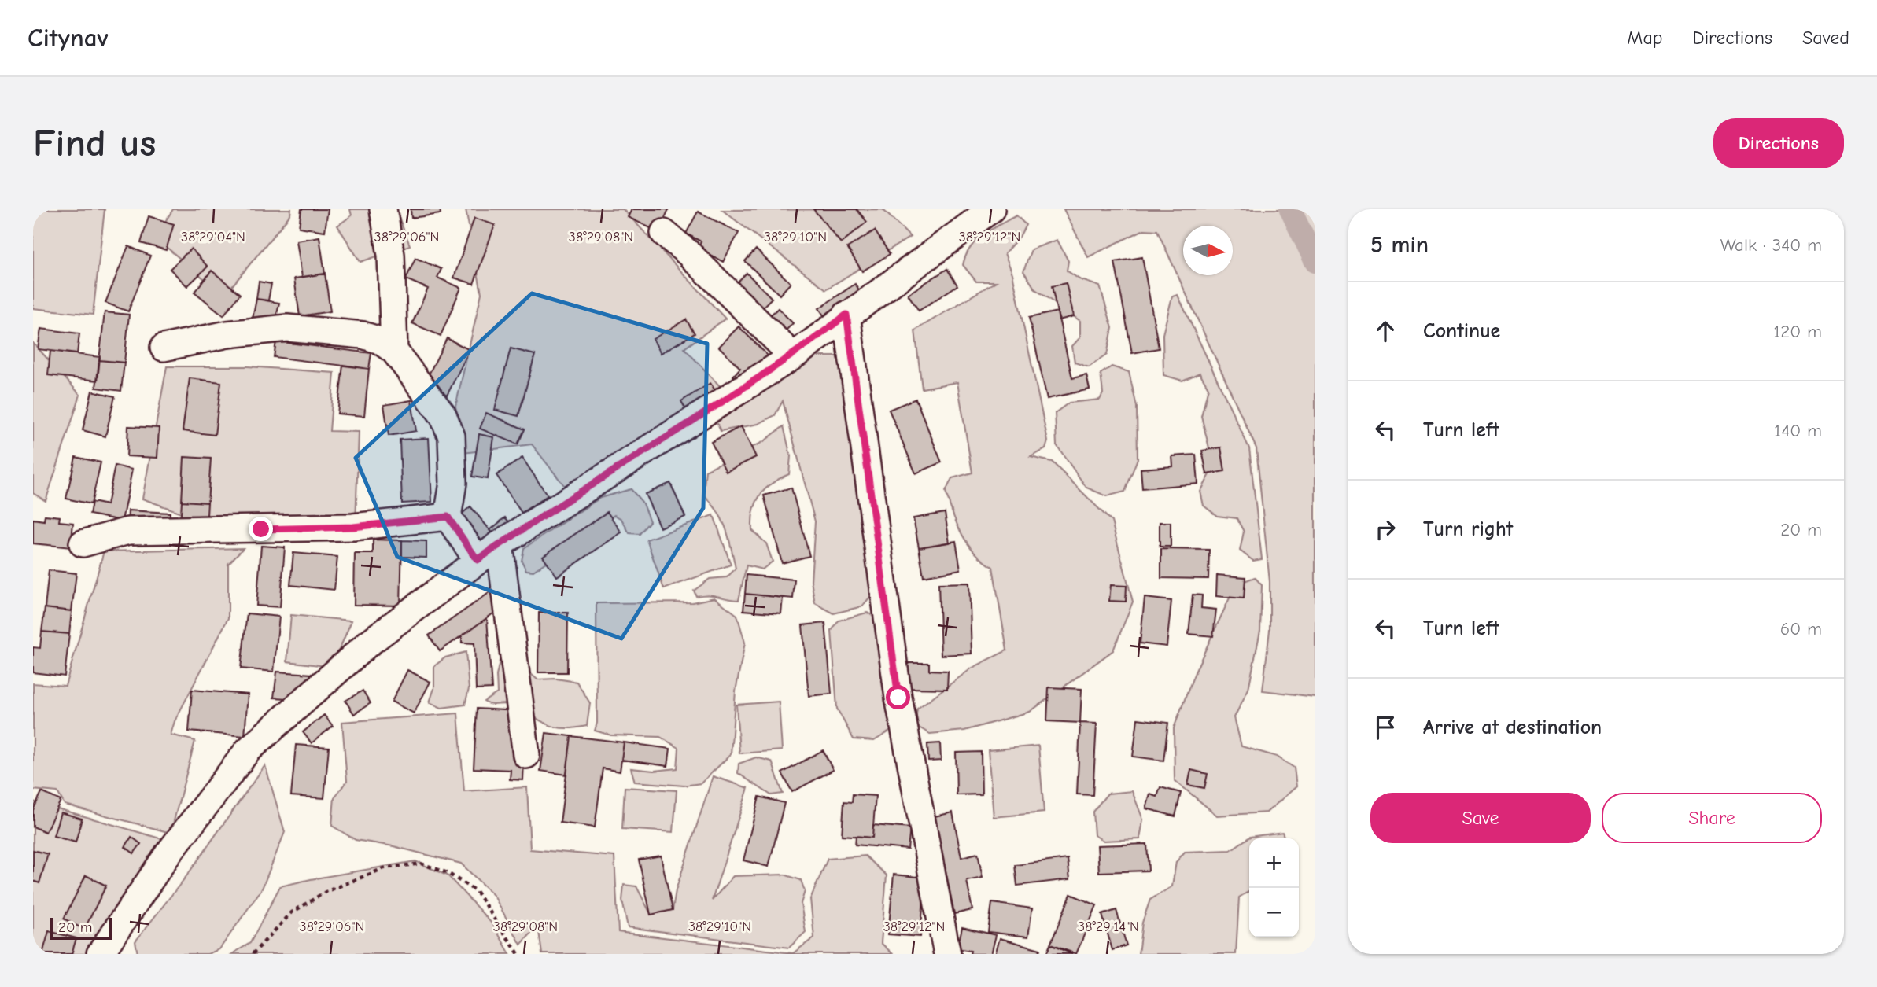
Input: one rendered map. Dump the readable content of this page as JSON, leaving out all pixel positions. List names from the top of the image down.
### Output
{
  "scale_bar": "20 m",
  "north": "right",
  "page": {
    "header": "Citynav",
    "nav": ["Map", "Directions", "Saved"],
    "buttons": [
      "Directions",
      ["Save", "Share"]
    ],
    "title": "Find us",
    "heading": ["5 min", "Walk · 340 m"],
    "list": [
      ["Continue", "120 m"],
      ["Turn left", "140 m"],
      ["Turn right", "20 m"],
      ["Turn left", "60 m"],
      "Arrive at destination"
    ],
    "map_buttons": ["+", "−"],
    "scale": "20 m"
  },
  "coordinates": [
    "38°29'04\"N",
    "38°29'06\"N",
    "38°29'08\"N",
    "38°29'10\"N",
    "38°29'12\"N",
    "38°29'14\"N"
  ]
}
